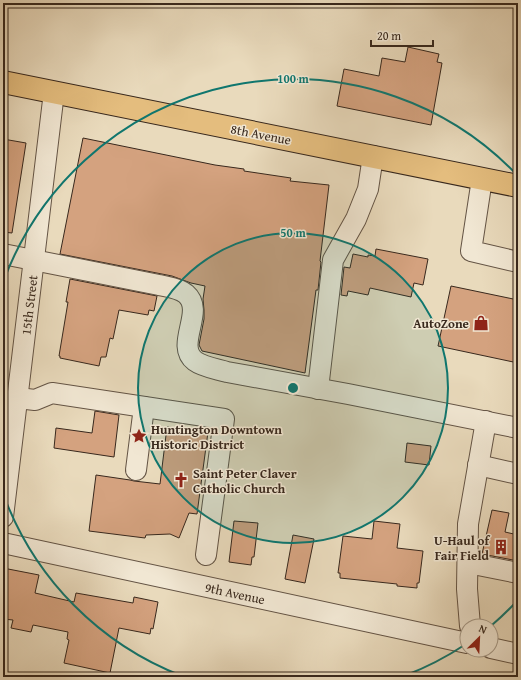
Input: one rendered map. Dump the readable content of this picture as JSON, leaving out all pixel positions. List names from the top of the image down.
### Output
{
  "streets": {
    "main road": ["8th Avenue"],
    "street": ["15th Street", "9th Avenue"]
  },
  "crossings": [
    ["8th Avenue", "15th Street"]
  ],
  "places": {
    "shop": ["AutoZone"],
    "place": ["Huntington Downtown Historic District"],
    "church": ["Saint Peter Claver Catholic Church"],
    "building": ["U-Haul of Fair Field"]
  },
  "scale_bar": "20 m",
  "north": "top right",
  "rings": ["100 m", "50 m"]
}
